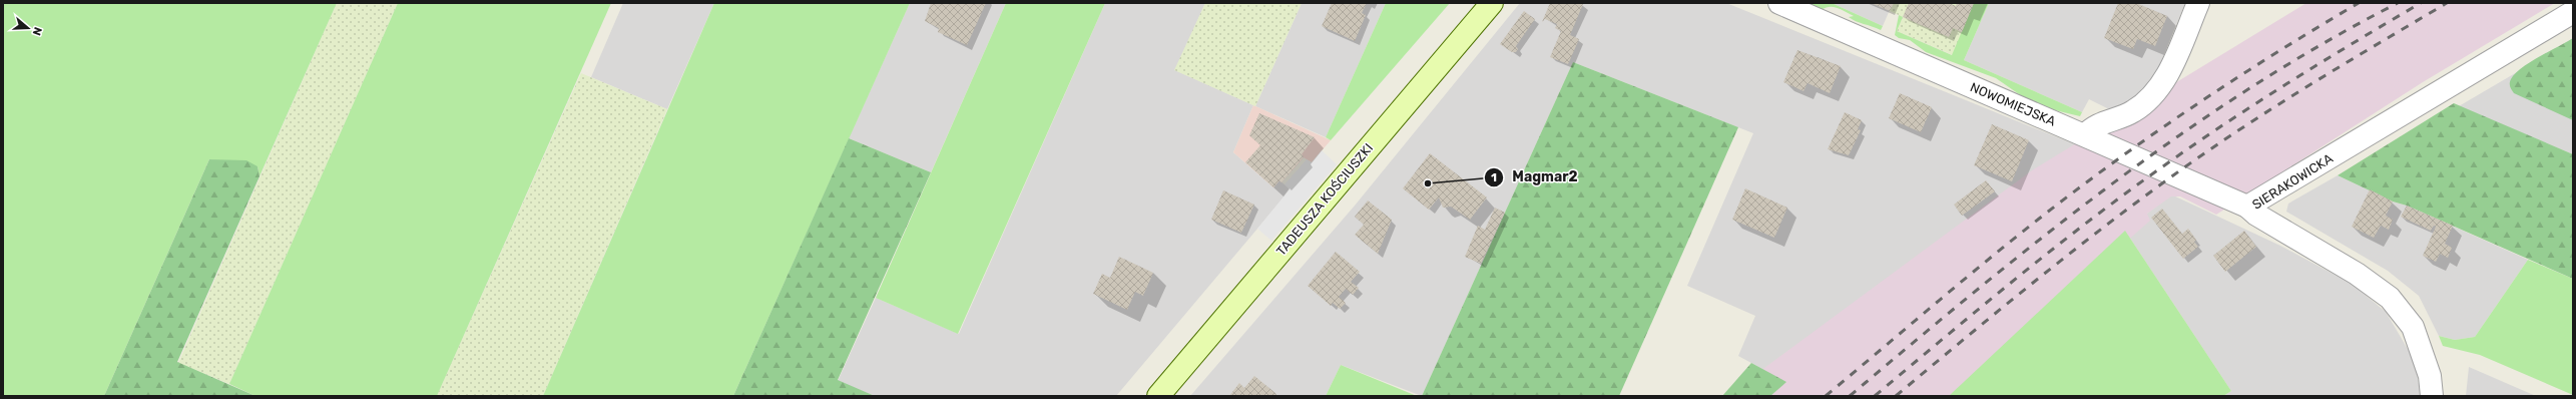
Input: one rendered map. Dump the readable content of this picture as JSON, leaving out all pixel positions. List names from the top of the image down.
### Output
{
  "streets": {
    "street": ["NOWOMIEJSKA", "SIERAKOWICKA", "TADEUSZA KOŚCIUSZKI"]
  },
  "crossings": [
    ["NOWOMIEJSKA", "SIERAKOWICKA"]
  ],
  "places": ["Magmar2"],
  "north": "right"
}
